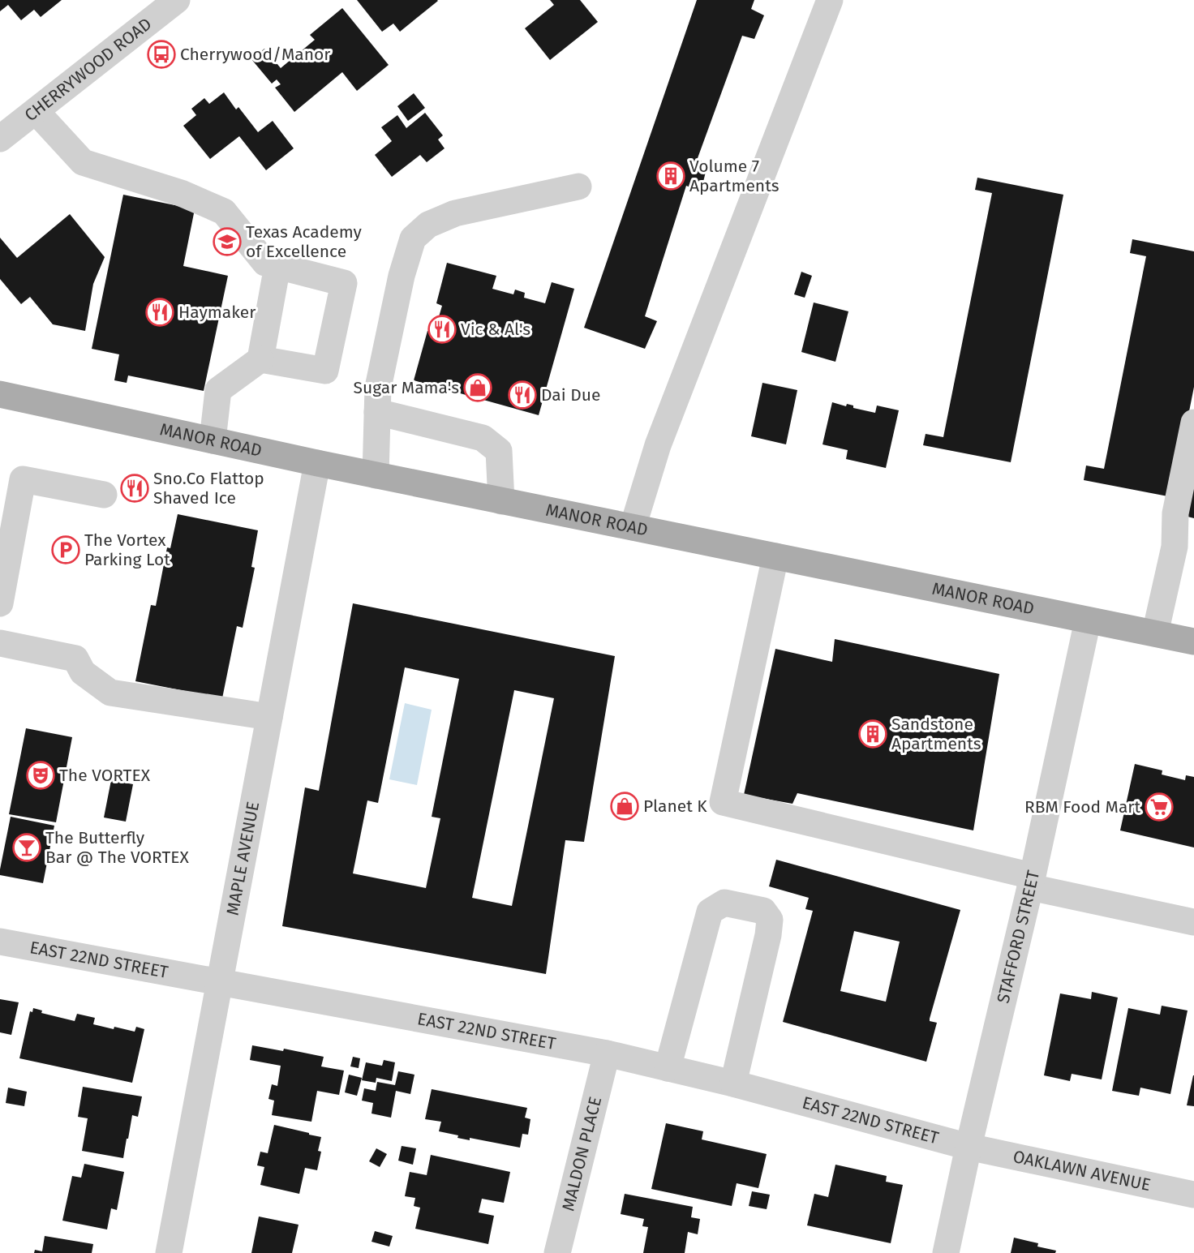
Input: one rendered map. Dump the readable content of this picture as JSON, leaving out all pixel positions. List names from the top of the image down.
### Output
{
  "streets": {
    "main road": ["MANOR ROAD"],
    "street": [
      "CHERRYWOOD ROAD",
      "MAPLE AVENUE",
      "STAFFORD STREET",
      "EAST 22ND STREET",
      "MALDON PLACE",
      "OAKLAWN AVENUE"
    ]
  },
  "crossings": [
    ["MANOR ROAD", "MAPLE AVENUE"],
    ["MANOR ROAD", "STAFFORD STREET"],
    ["MAPLE AVENUE", "EAST 22ND STREET"],
    ["STAFFORD STREET", "EAST 22ND STREET"],
    ["STAFFORD STREET", "OAKLAWN AVENUE"],
    ["EAST 22ND STREET", "MALDON PLACE"],
    ["EAST 22ND STREET", "OAKLAWN AVENUE"]
  ],
  "places": {
    "bus stop": ["Cherrywood/Manor"],
    "building": ["Volume 7 Apartments", "Sandstone Apartments"],
    "school or university": ["Texas Academy of Excellence"],
    "restaurant": [
      "Haymaker",
      "Vic & Al's",
      "Dai Due",
      "Sno.Co Flattop Shaved Ice"
    ],
    "shop": ["Sugar Mama's", "Planet K"],
    "parking": ["The Vortex Parking Lot"],
    "theatre": ["The VORTEX"],
    "supermarket": ["RBM Food Mart"],
    "bar": ["The Butterfly Bar @ The VORTEX"]
  }
}
